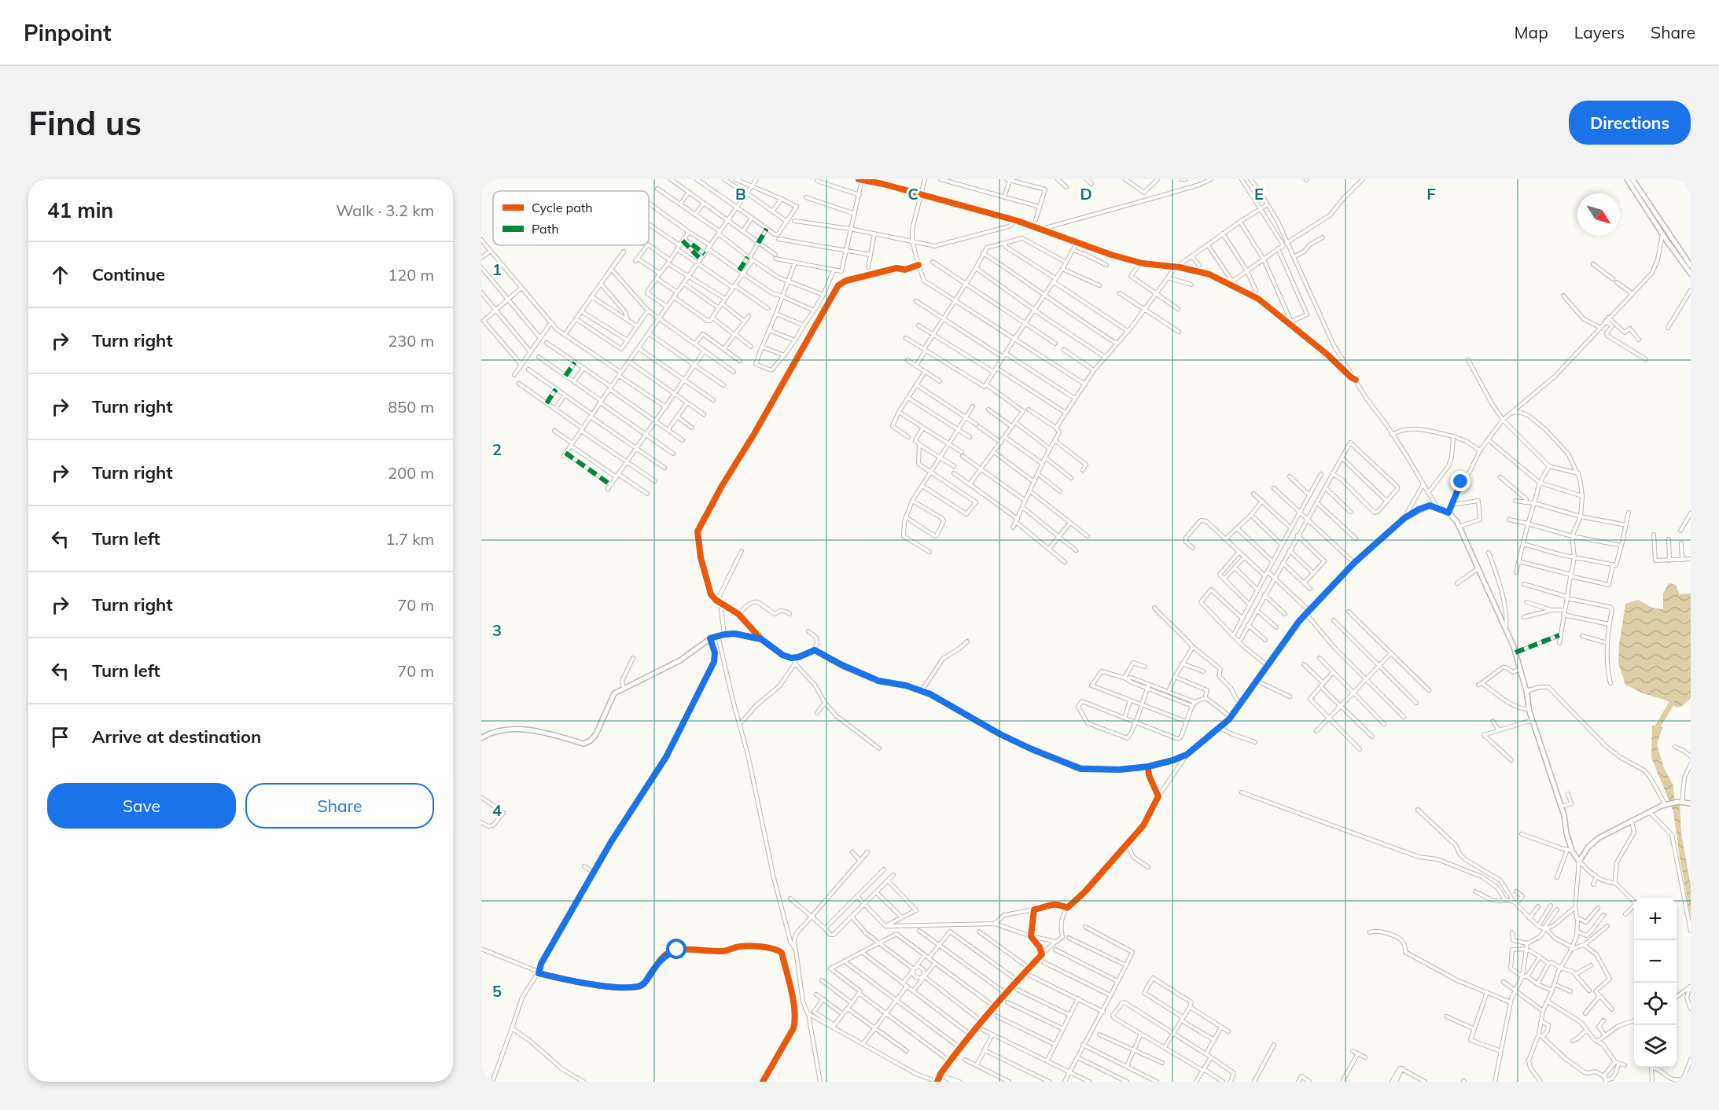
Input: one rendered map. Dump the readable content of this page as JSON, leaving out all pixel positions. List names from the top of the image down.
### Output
{
  "legend": ["Cycle path", "Path"],
  "north": "bottom right",
  "page": {
    "header": "Pinpoint",
    "nav": ["Map", "Layers", "Share"],
    "buttons": [
      "Directions",
      ["Save", "Share"]
    ],
    "title": "Find us",
    "heading": ["41 min", "Walk · 3.2 km"],
    "list": [
      ["Continue", "120 m"],
      ["Turn right", "230 m"],
      ["Turn right", "850 m"],
      ["Turn right", "200 m"],
      ["Turn left", "1.7 km"],
      ["Turn right", "70 m"],
      ["Turn left", "70 m"],
      "Arrive at destination"
    ],
    "map_buttons": ["+", "−"]
  },
  "grid": {
    "columns": [
      "B",
      "C",
      "D",
      "E",
      "F"
    ],
    "rows": [
      "1",
      "2",
      "3",
      "4",
      "5"
    ]
  }
}
